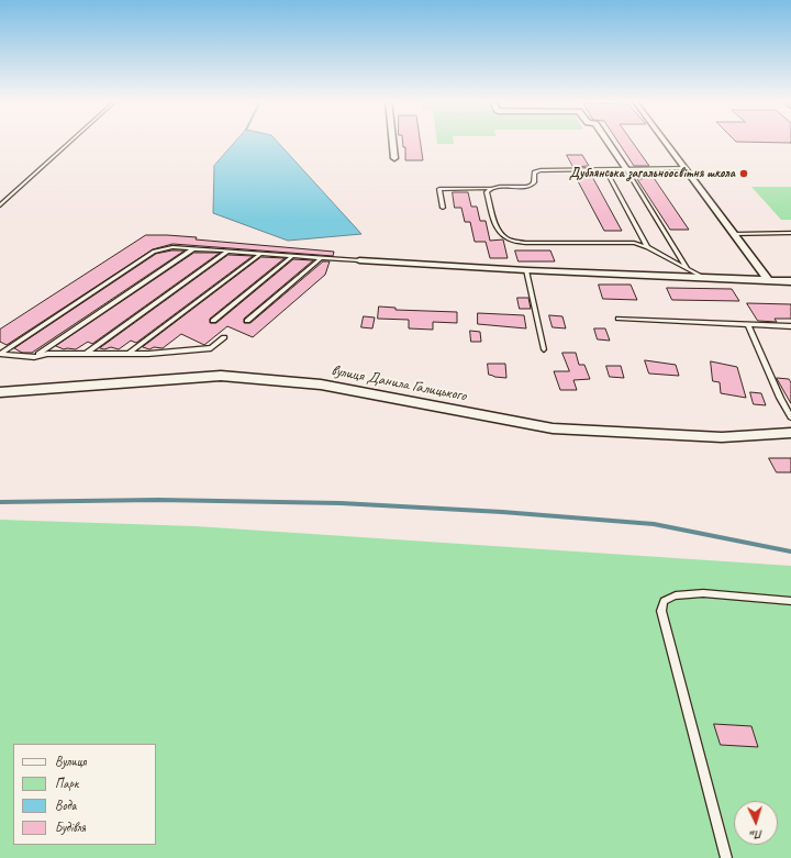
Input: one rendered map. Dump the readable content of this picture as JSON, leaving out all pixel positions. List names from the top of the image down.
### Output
{
  "streets": {
    "street": ["вулиця Данила Галицького"]
  },
  "places": ["Дублянська загальноосвітня школа"],
  "legend": [
    "Вулиця",
    "Парк",
    "Вода",
    "Будівля"
  ],
  "north": "bottom"
}
